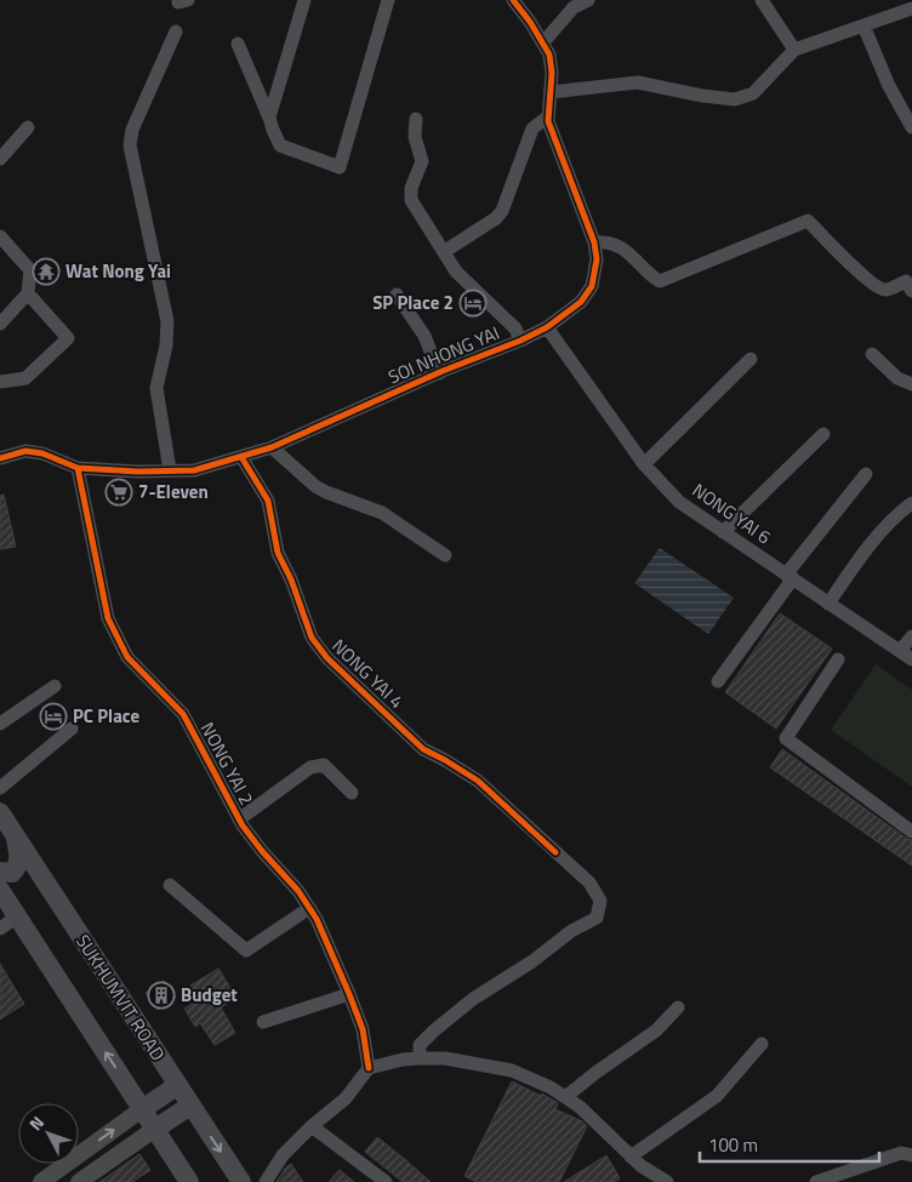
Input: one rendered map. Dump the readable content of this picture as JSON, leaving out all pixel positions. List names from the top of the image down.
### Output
{
  "streets": {
    "highway": ["SUKHUMVIT ROAD"],
    "street": [
      "SOI NHONG YAI",
      "NONG YAI 6",
      "NONG YAI 4",
      "NONG YAI 2"
    ]
  },
  "crossings": [
    ["SOI NHONG YAI", "NONG YAI 6"],
    ["SOI NHONG YAI", "NONG YAI 4"],
    ["SOI NHONG YAI", "NONG YAI 2"]
  ],
  "places": {
    "temple": ["Wat Nong Yai"],
    "hotel": ["SP Place 2", "PC Place"],
    "supermarket": ["7-Eleven"],
    "building": ["Budget"]
  },
  "scale_bar": "100 m",
  "north": "top left"
}
